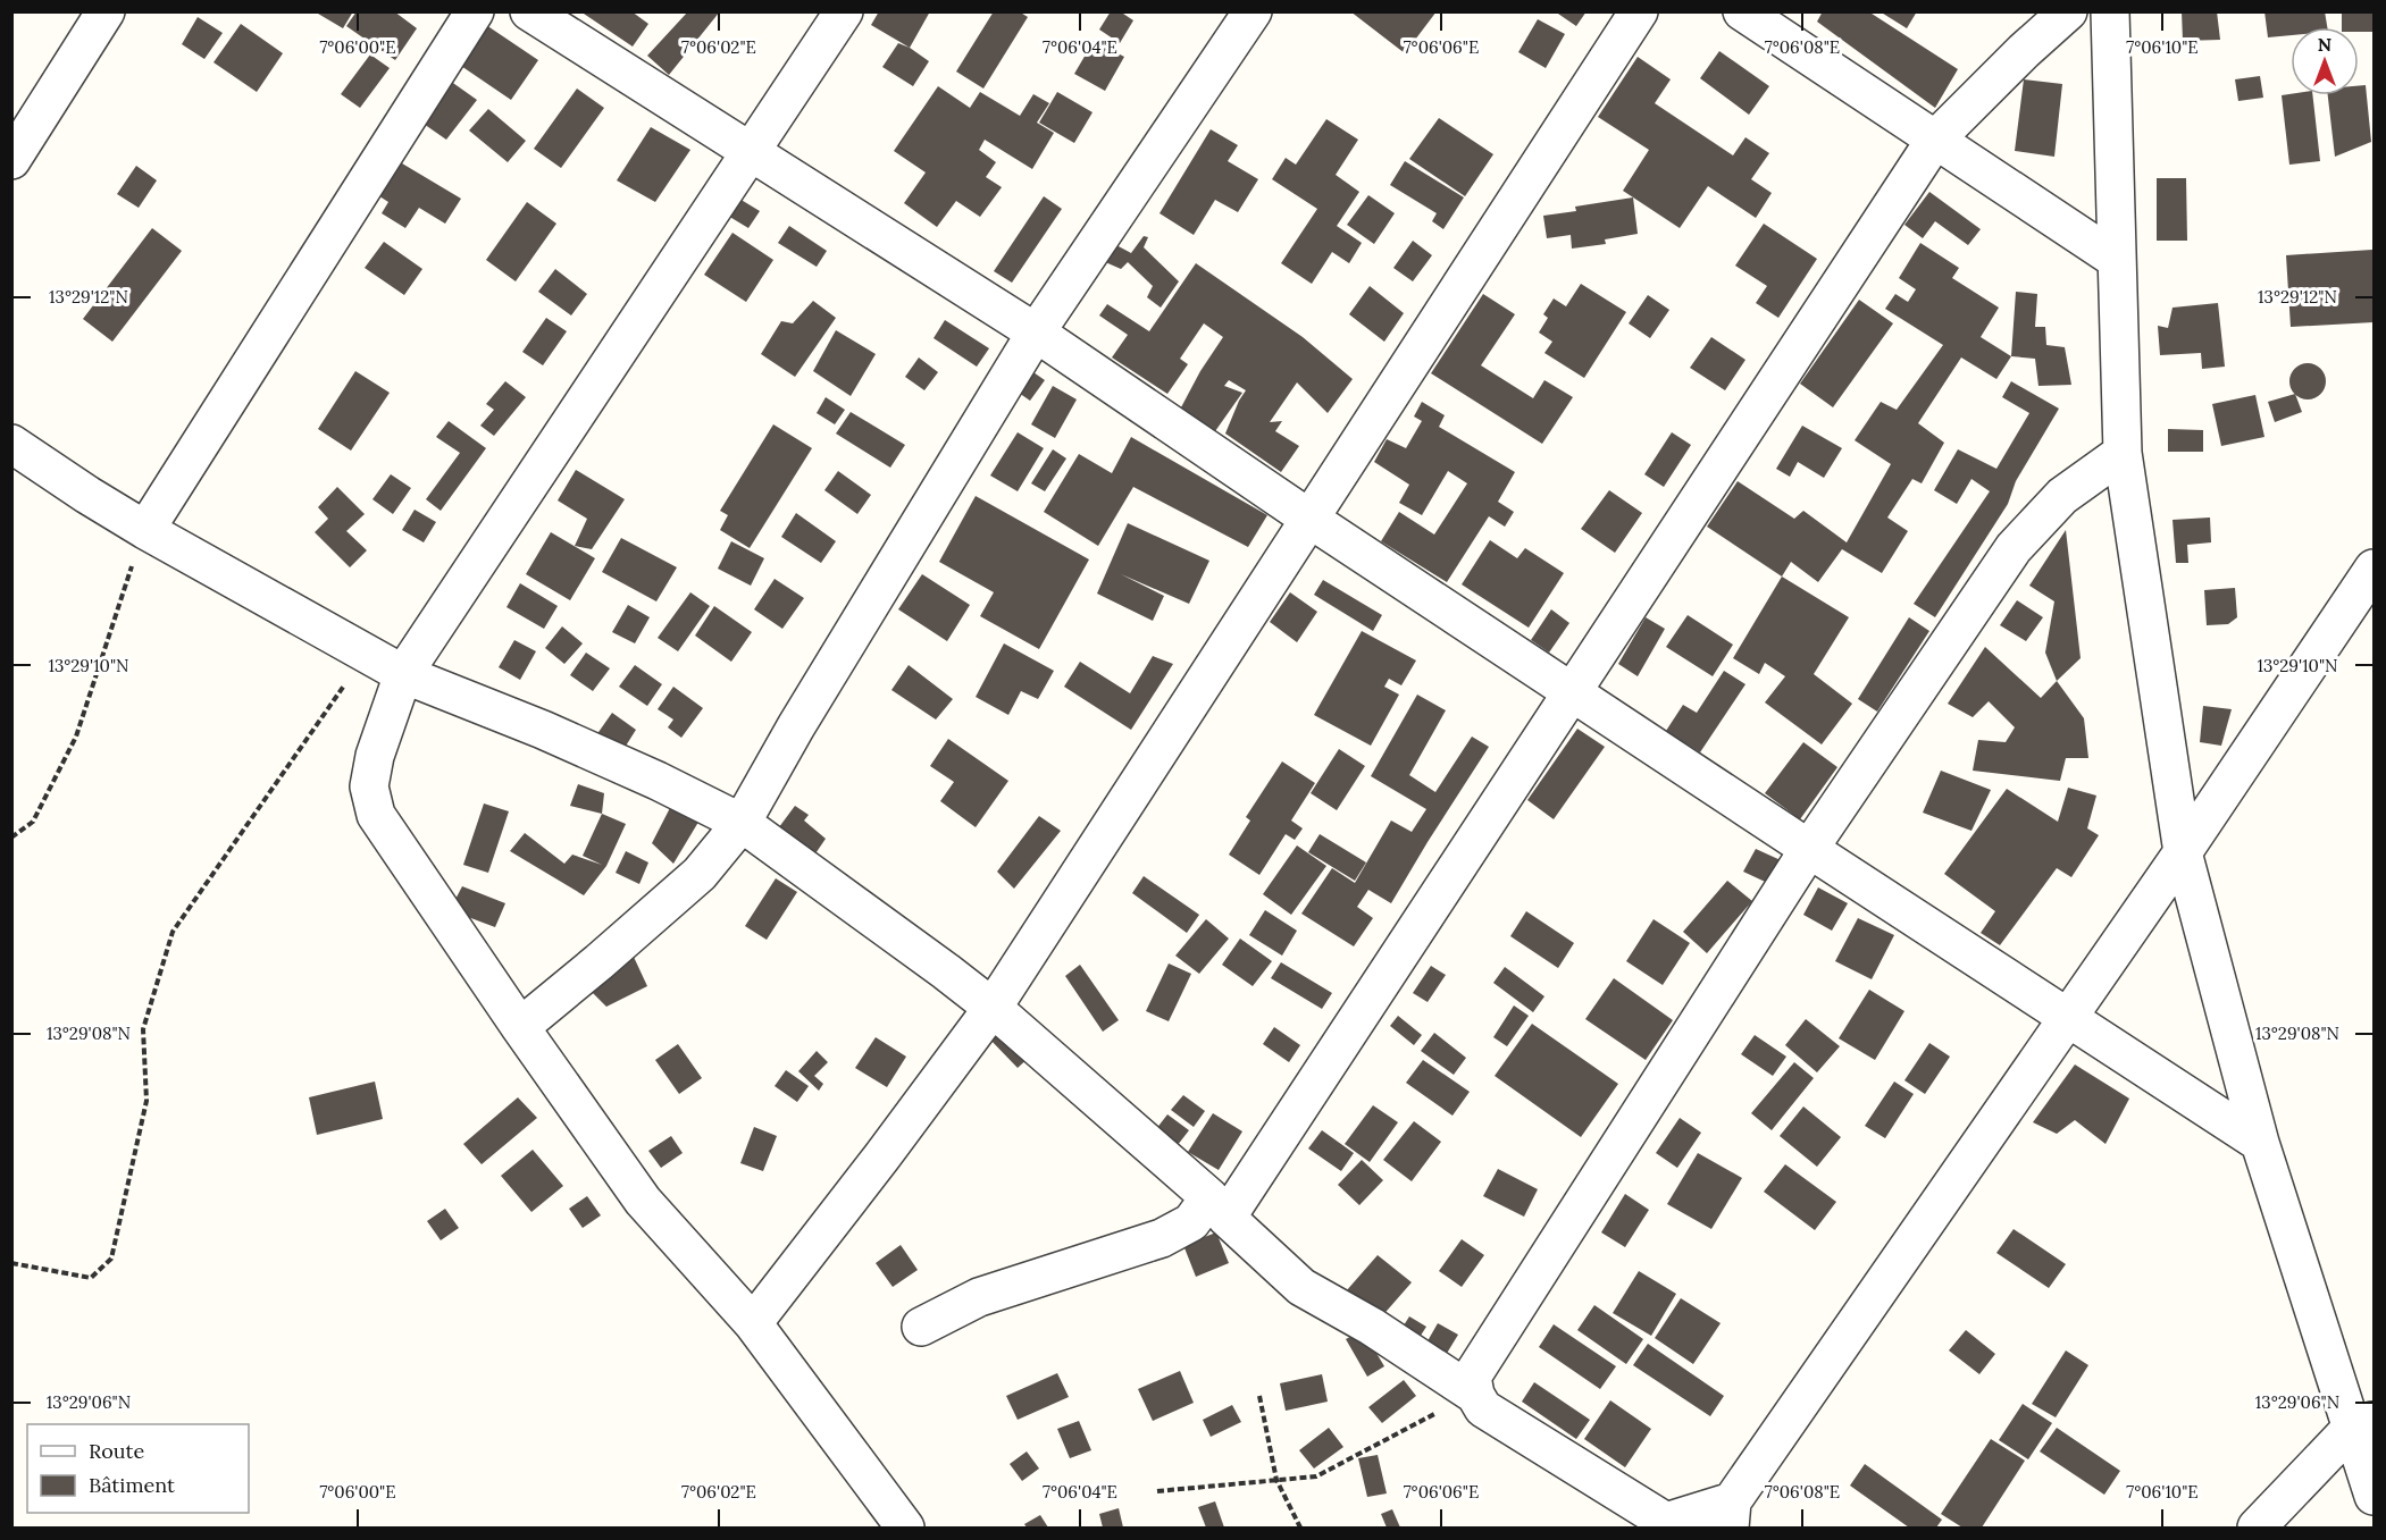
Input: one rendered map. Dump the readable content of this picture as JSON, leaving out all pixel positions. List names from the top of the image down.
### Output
{
  "legend": ["Route", "Bâtiment"],
  "north": "top",
  "coordinates": [
    "7°06'00\"E",
    "7°06'02\"E",
    "7°06'04\"E",
    "7°06'06\"E",
    "7°06'08\"E",
    "7°06'10\"E",
    "13°29'12\"N",
    "13°29'10\"N",
    "13°29'08\"N",
    "13°29'06\"N"
  ]
}
